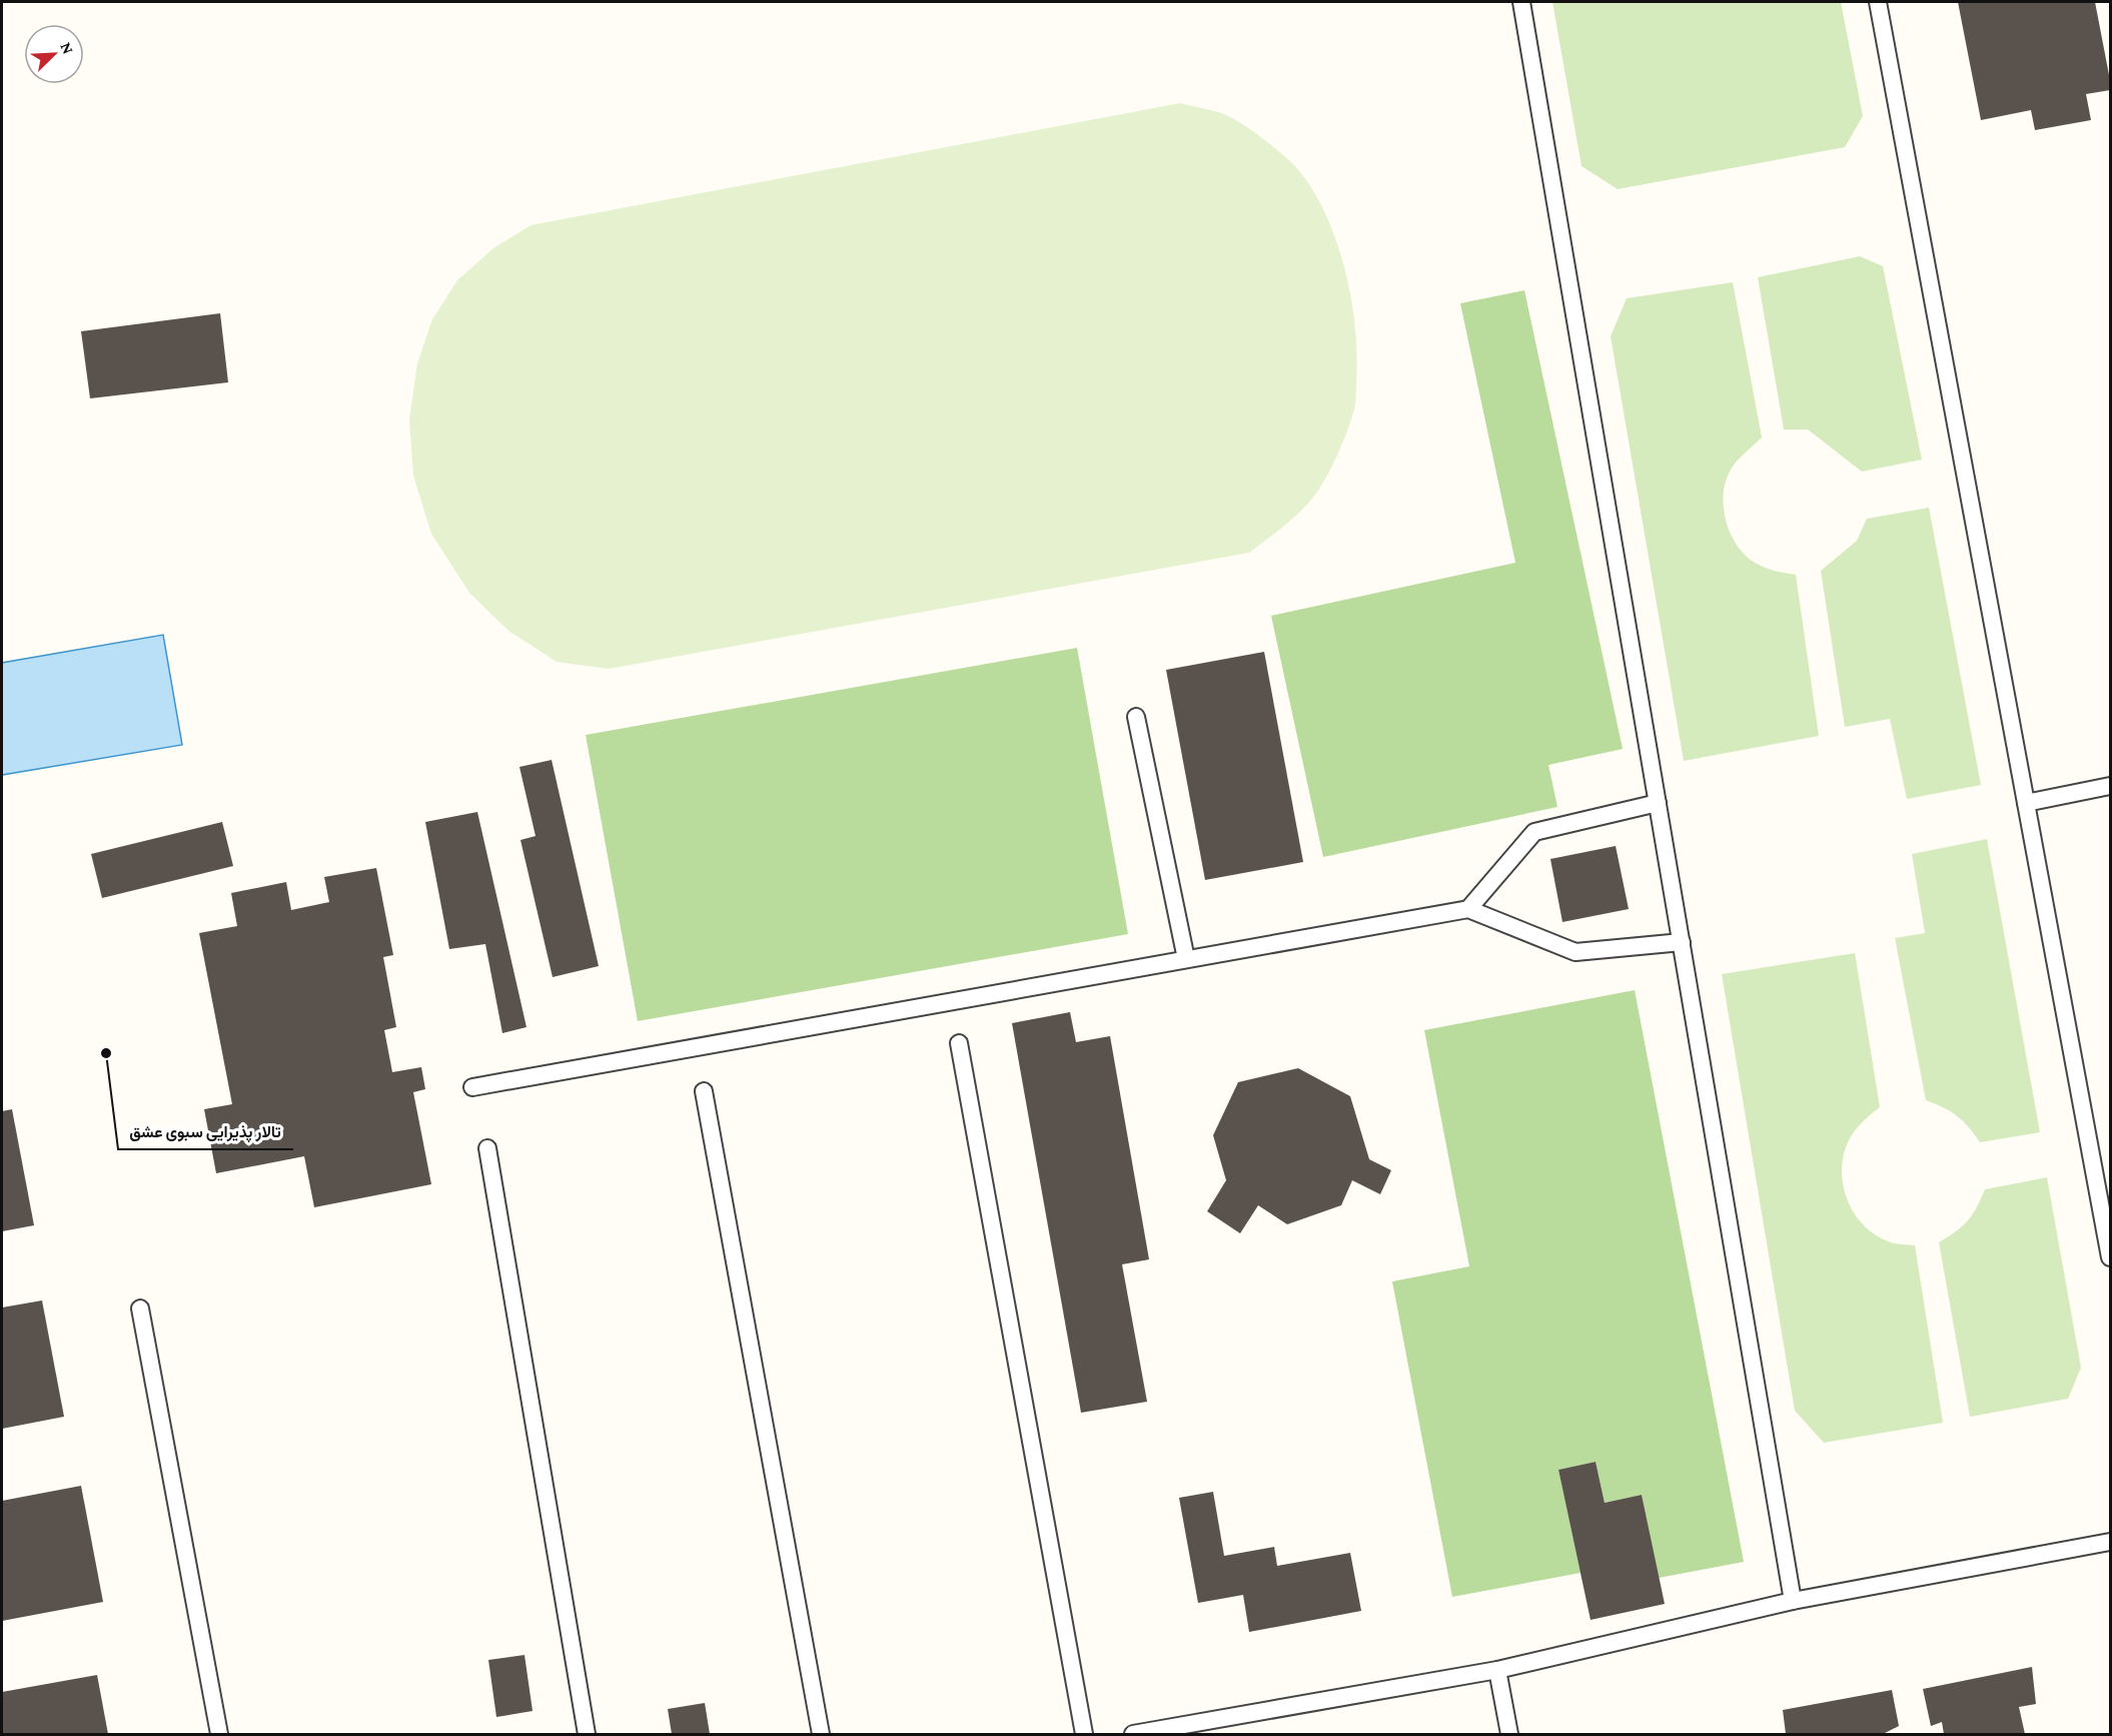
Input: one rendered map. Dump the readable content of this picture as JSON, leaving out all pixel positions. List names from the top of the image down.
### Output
{
  "places": ["تالار پذیرایی سبوی عشق"],
  "north": "top right"
}
